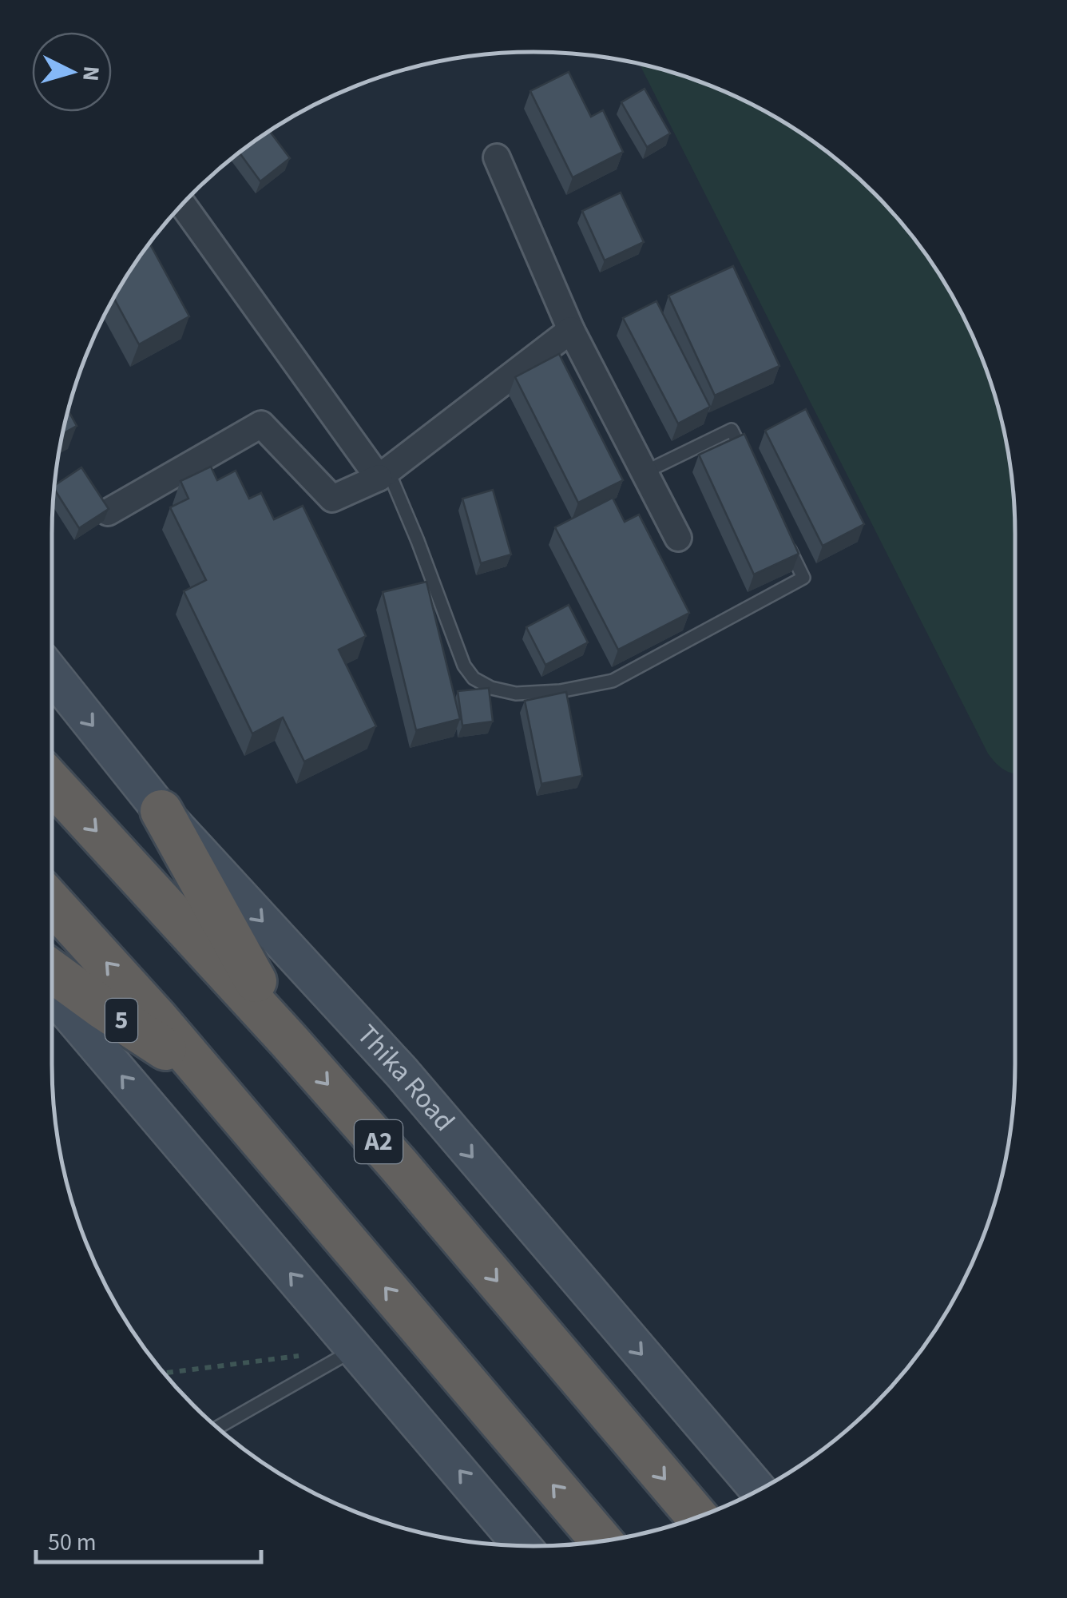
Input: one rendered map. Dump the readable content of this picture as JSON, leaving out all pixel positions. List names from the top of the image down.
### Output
{
  "streets": {
    "highway": ["5", "A2"],
    "main road": ["Thika Road"]
  },
  "scale_bar": "50 m",
  "north": "right"
}
